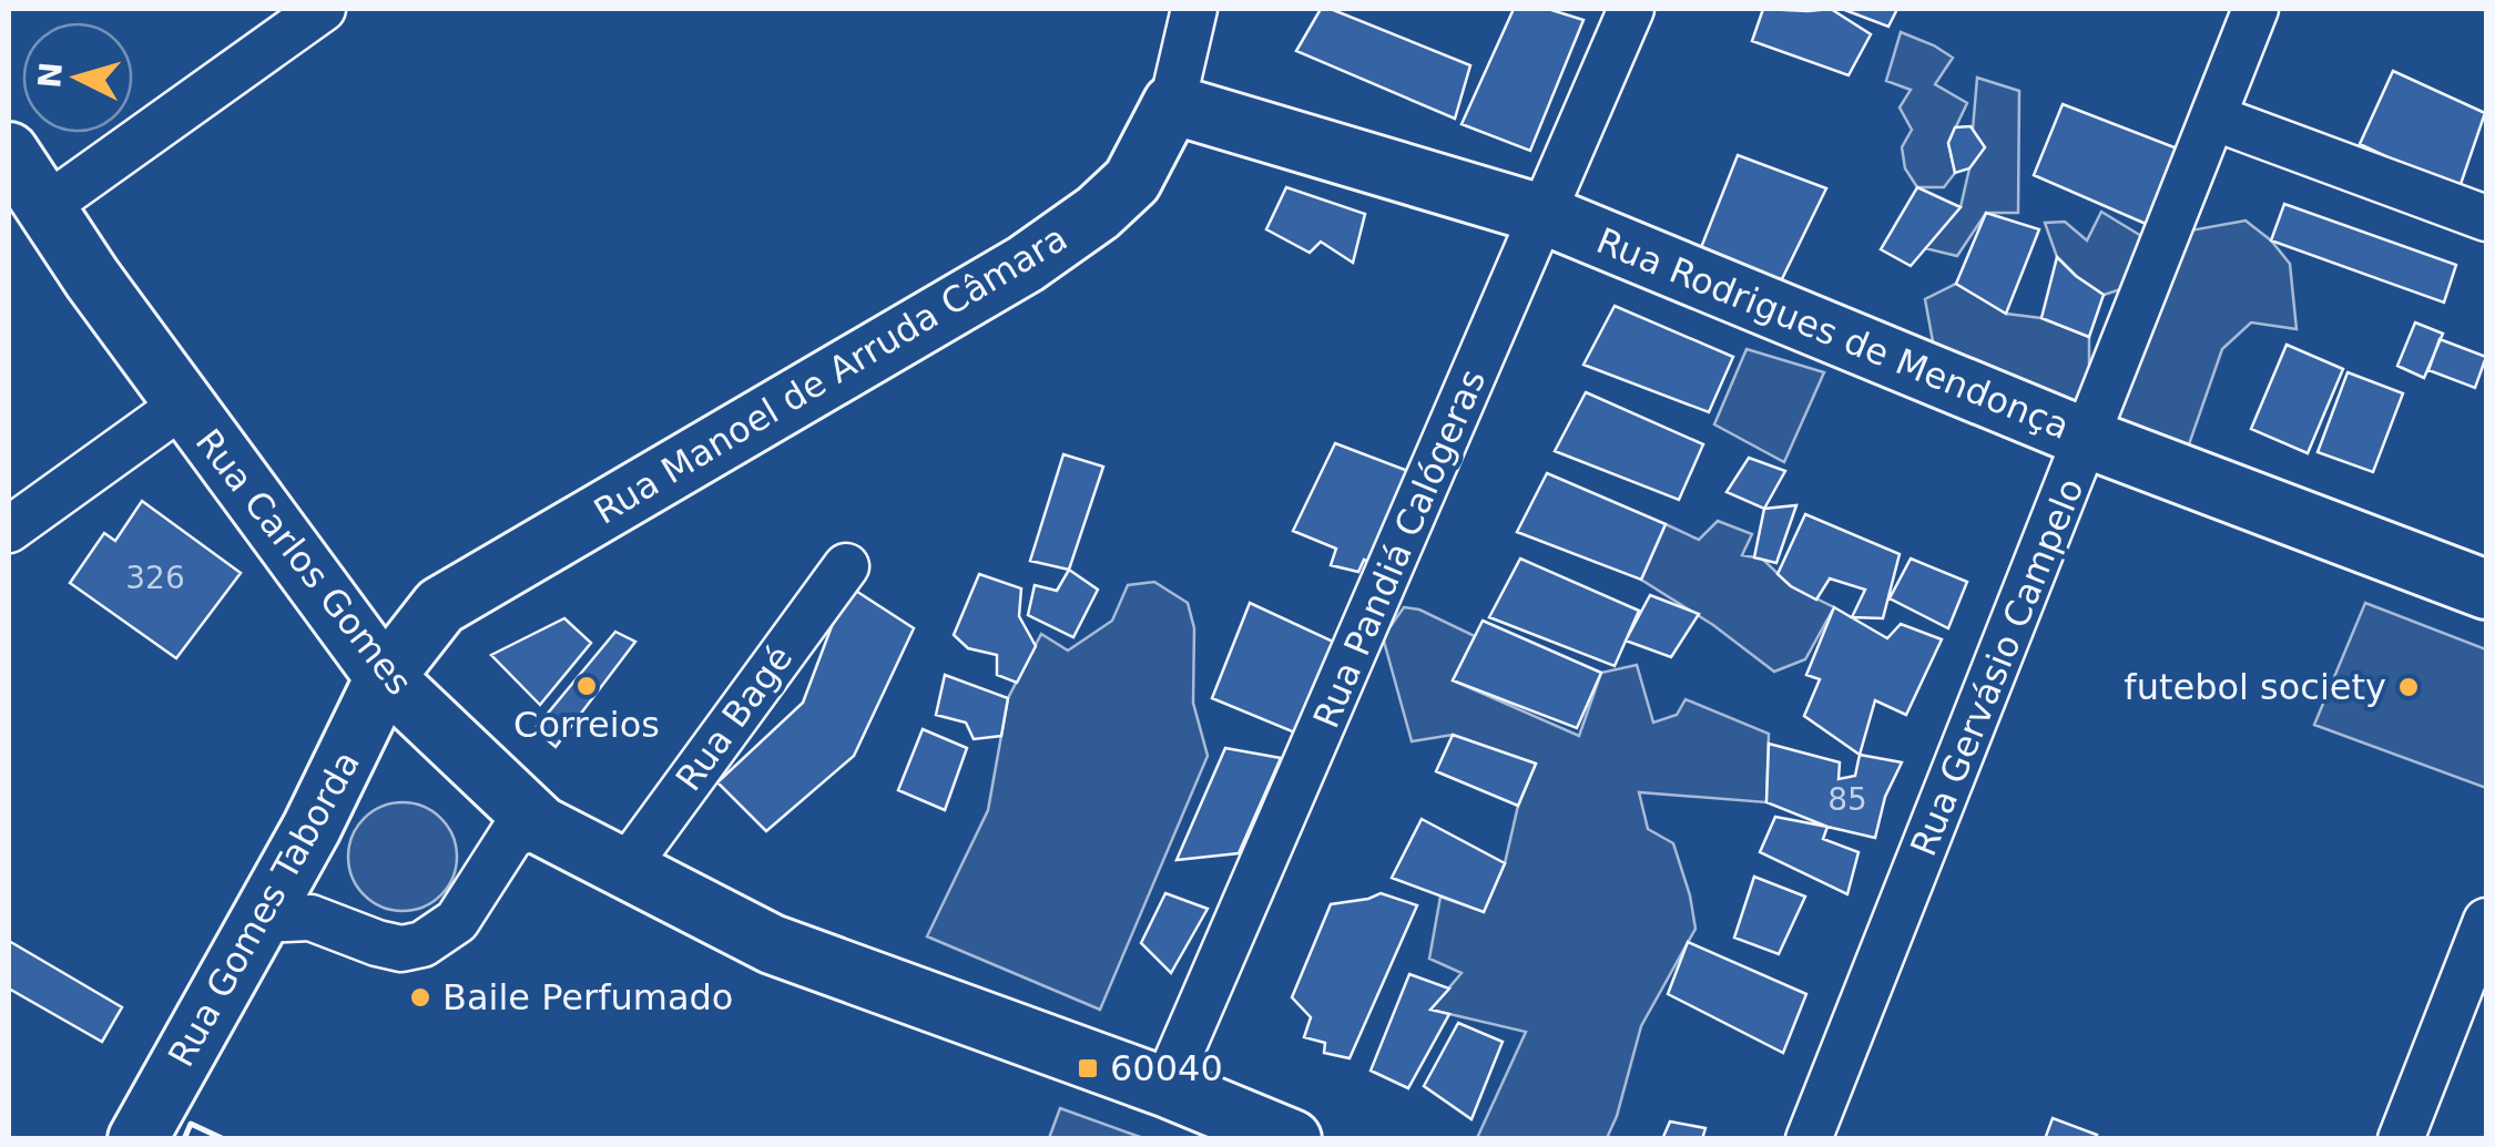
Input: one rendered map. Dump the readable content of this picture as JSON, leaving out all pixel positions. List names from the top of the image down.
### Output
{
  "streets": {
    "main road": [
      "Rua Rodrigues de Mendonça",
      "Rua Manoel de Arruda Câmara",
      "Rua Carlos Gomes",
      "Rua Gomes Taborda"
    ],
    "street": ["Rua Pandiá Calógeras", "Rua Gervásio Campelo", "Rua Bagé"]
  },
  "crossings": [
    ["Rua Rodrigues de Mendonça", "Rua Manoel de Arruda Câmara"],
    ["Rua Rodrigues de Mendonça", "Rua Pandiá Calógeras"],
    ["Rua Rodrigues de Mendonça", "Rua Gervásio Campelo"],
    ["Rua Manoel de Arruda Câmara", "Rua Carlos Gomes"],
    ["Rua Manoel de Arruda Câmara", "Rua Gomes Taborda"],
    ["Rua Pandiá Calógeras", "Rua Carlos Gomes"],
    ["Rua Carlos Gomes", "Rua Bagé"],
    ["Rua Carlos Gomes", "Rua Gomes Taborda"]
  ],
  "places": {
    "other": ["Correios", "futebol society", "Baile Perfumado"],
    "transit": ["60040"]
  },
  "house_numbers": ["326", "85"],
  "north": "left"
}
